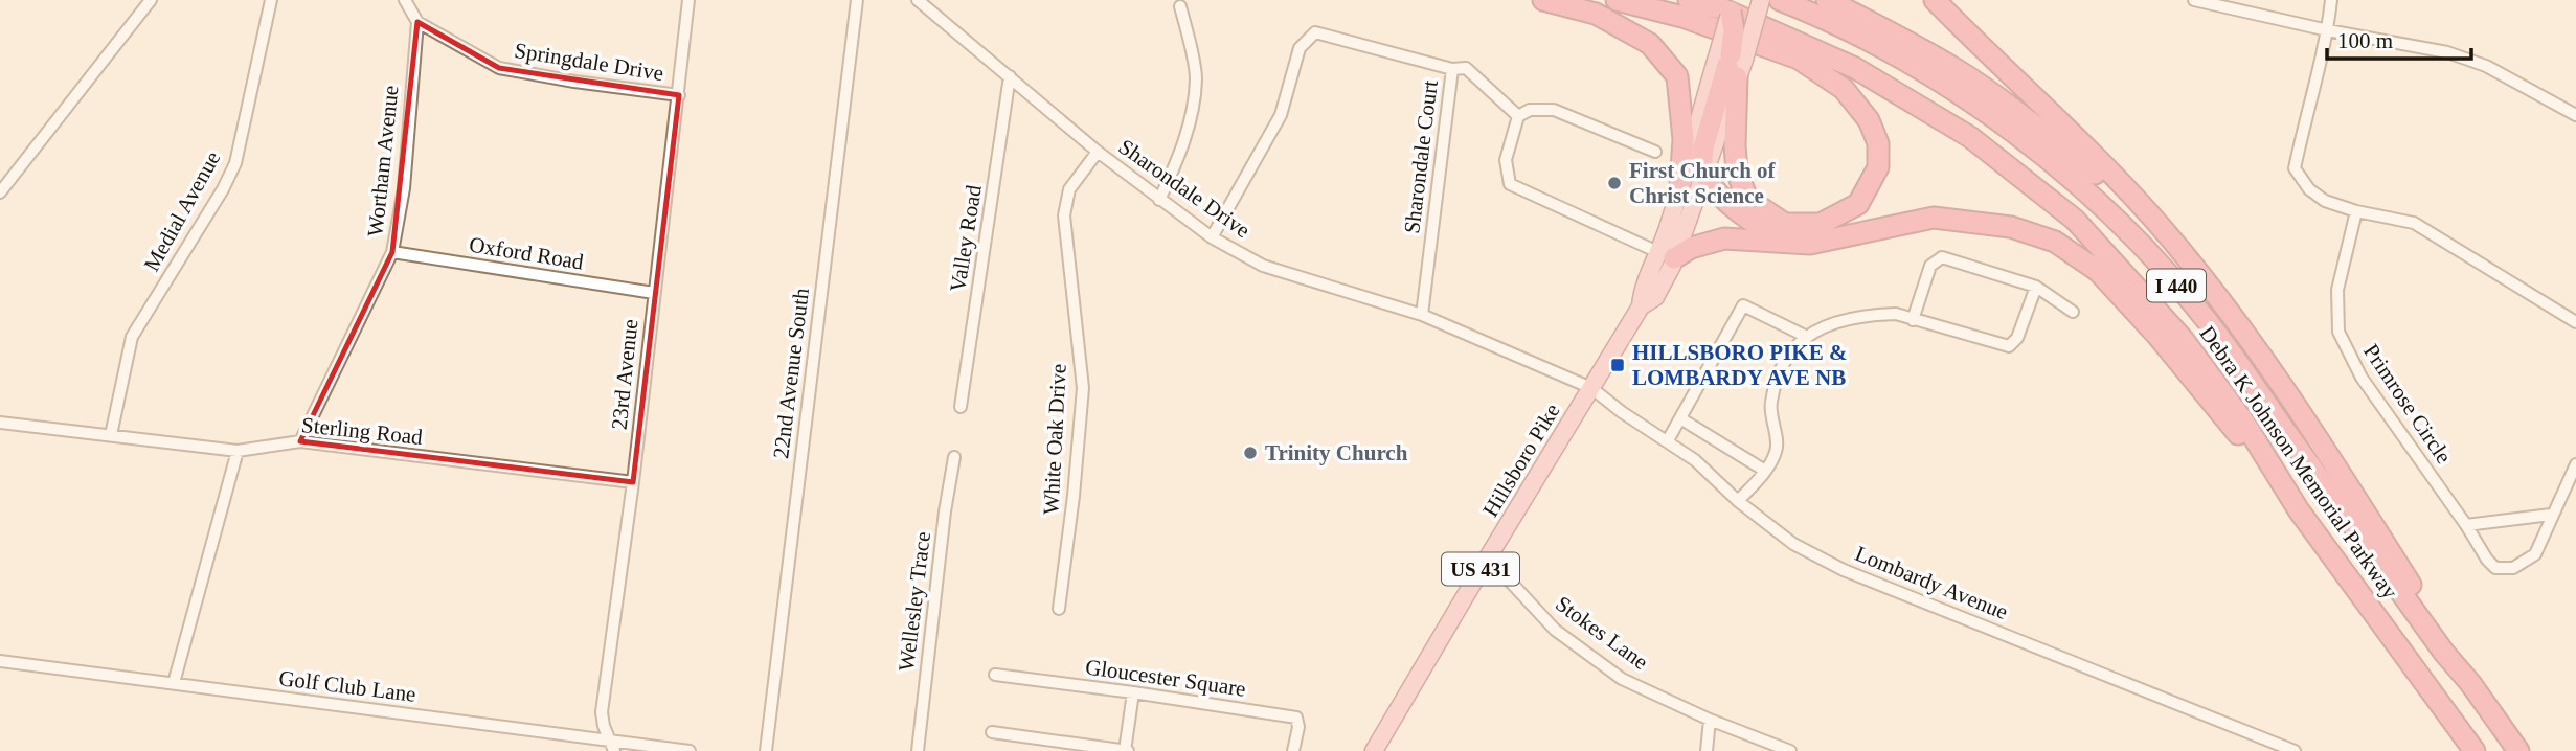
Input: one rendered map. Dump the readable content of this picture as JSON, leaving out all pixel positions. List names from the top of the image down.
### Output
{
  "streets": {
    "highway": ["I 440", "Debra K Johnson Memorial Parkway"],
    "main road": ["Hillsboro Pike", "US 431"],
    "street": [
      "Springdale Drive",
      "Sharondale Court",
      "Wortham Avenue",
      "Sharondale Drive",
      "Medial Avenue",
      "Valley Road",
      "Oxford Road",
      "22nd Avenue South",
      "23rd Avenue",
      "Primrose Circle",
      "Sterling Road",
      "White Oak Drive",
      "Lombardy Avenue",
      "Wellesley Trace",
      "Stokes Lane",
      "Gloucester Square",
      "Golf Club Lane"
    ]
  },
  "crossings": [
    ["Springdale Drive", "Wortham Avenue"],
    ["Springdale Drive", "23rd Avenue"],
    ["Sharondale Court", "Sharondale Drive"],
    ["Wortham Avenue", "Oxford Road"],
    ["Wortham Avenue", "Sterling Road"],
    ["Sharondale Drive", "Valley Road"],
    ["Sharondale Drive", "White Oak Drive"],
    ["Sharondale Drive", "Hillsboro Pike"],
    ["Sharondale Drive", "Lombardy Avenue"],
    ["Medial Avenue", "Sterling Road"],
    ["Oxford Road", "23rd Avenue"],
    ["23rd Avenue", "Sterling Road"],
    ["23rd Avenue", "Golf Club Lane"],
    ["Hillsboro Pike", "Lombardy Avenue"],
    ["Hillsboro Pike", "Stokes Lane"]
  ],
  "places": {
    "other": ["First Church of Christ Science", "Trinity Church"],
    "transit": ["HILLSBORO PIKE & LOMBARDY AVE NB"]
  },
  "scale_bar": "100 m"
}
